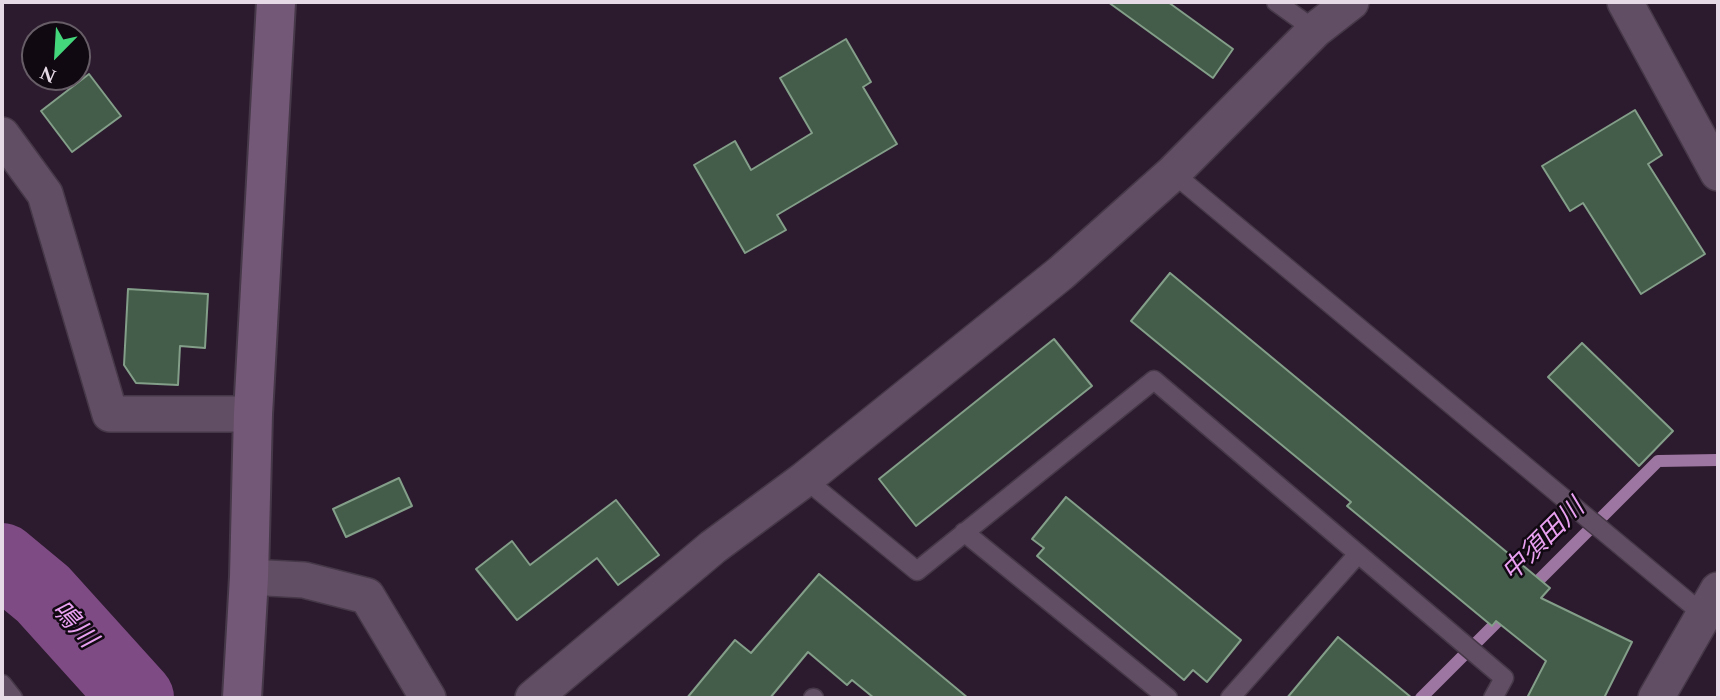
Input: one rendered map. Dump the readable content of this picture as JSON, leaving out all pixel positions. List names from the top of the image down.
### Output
{
  "water": ["中須田川", "鳴川"],
  "north": "bottom left"
}
